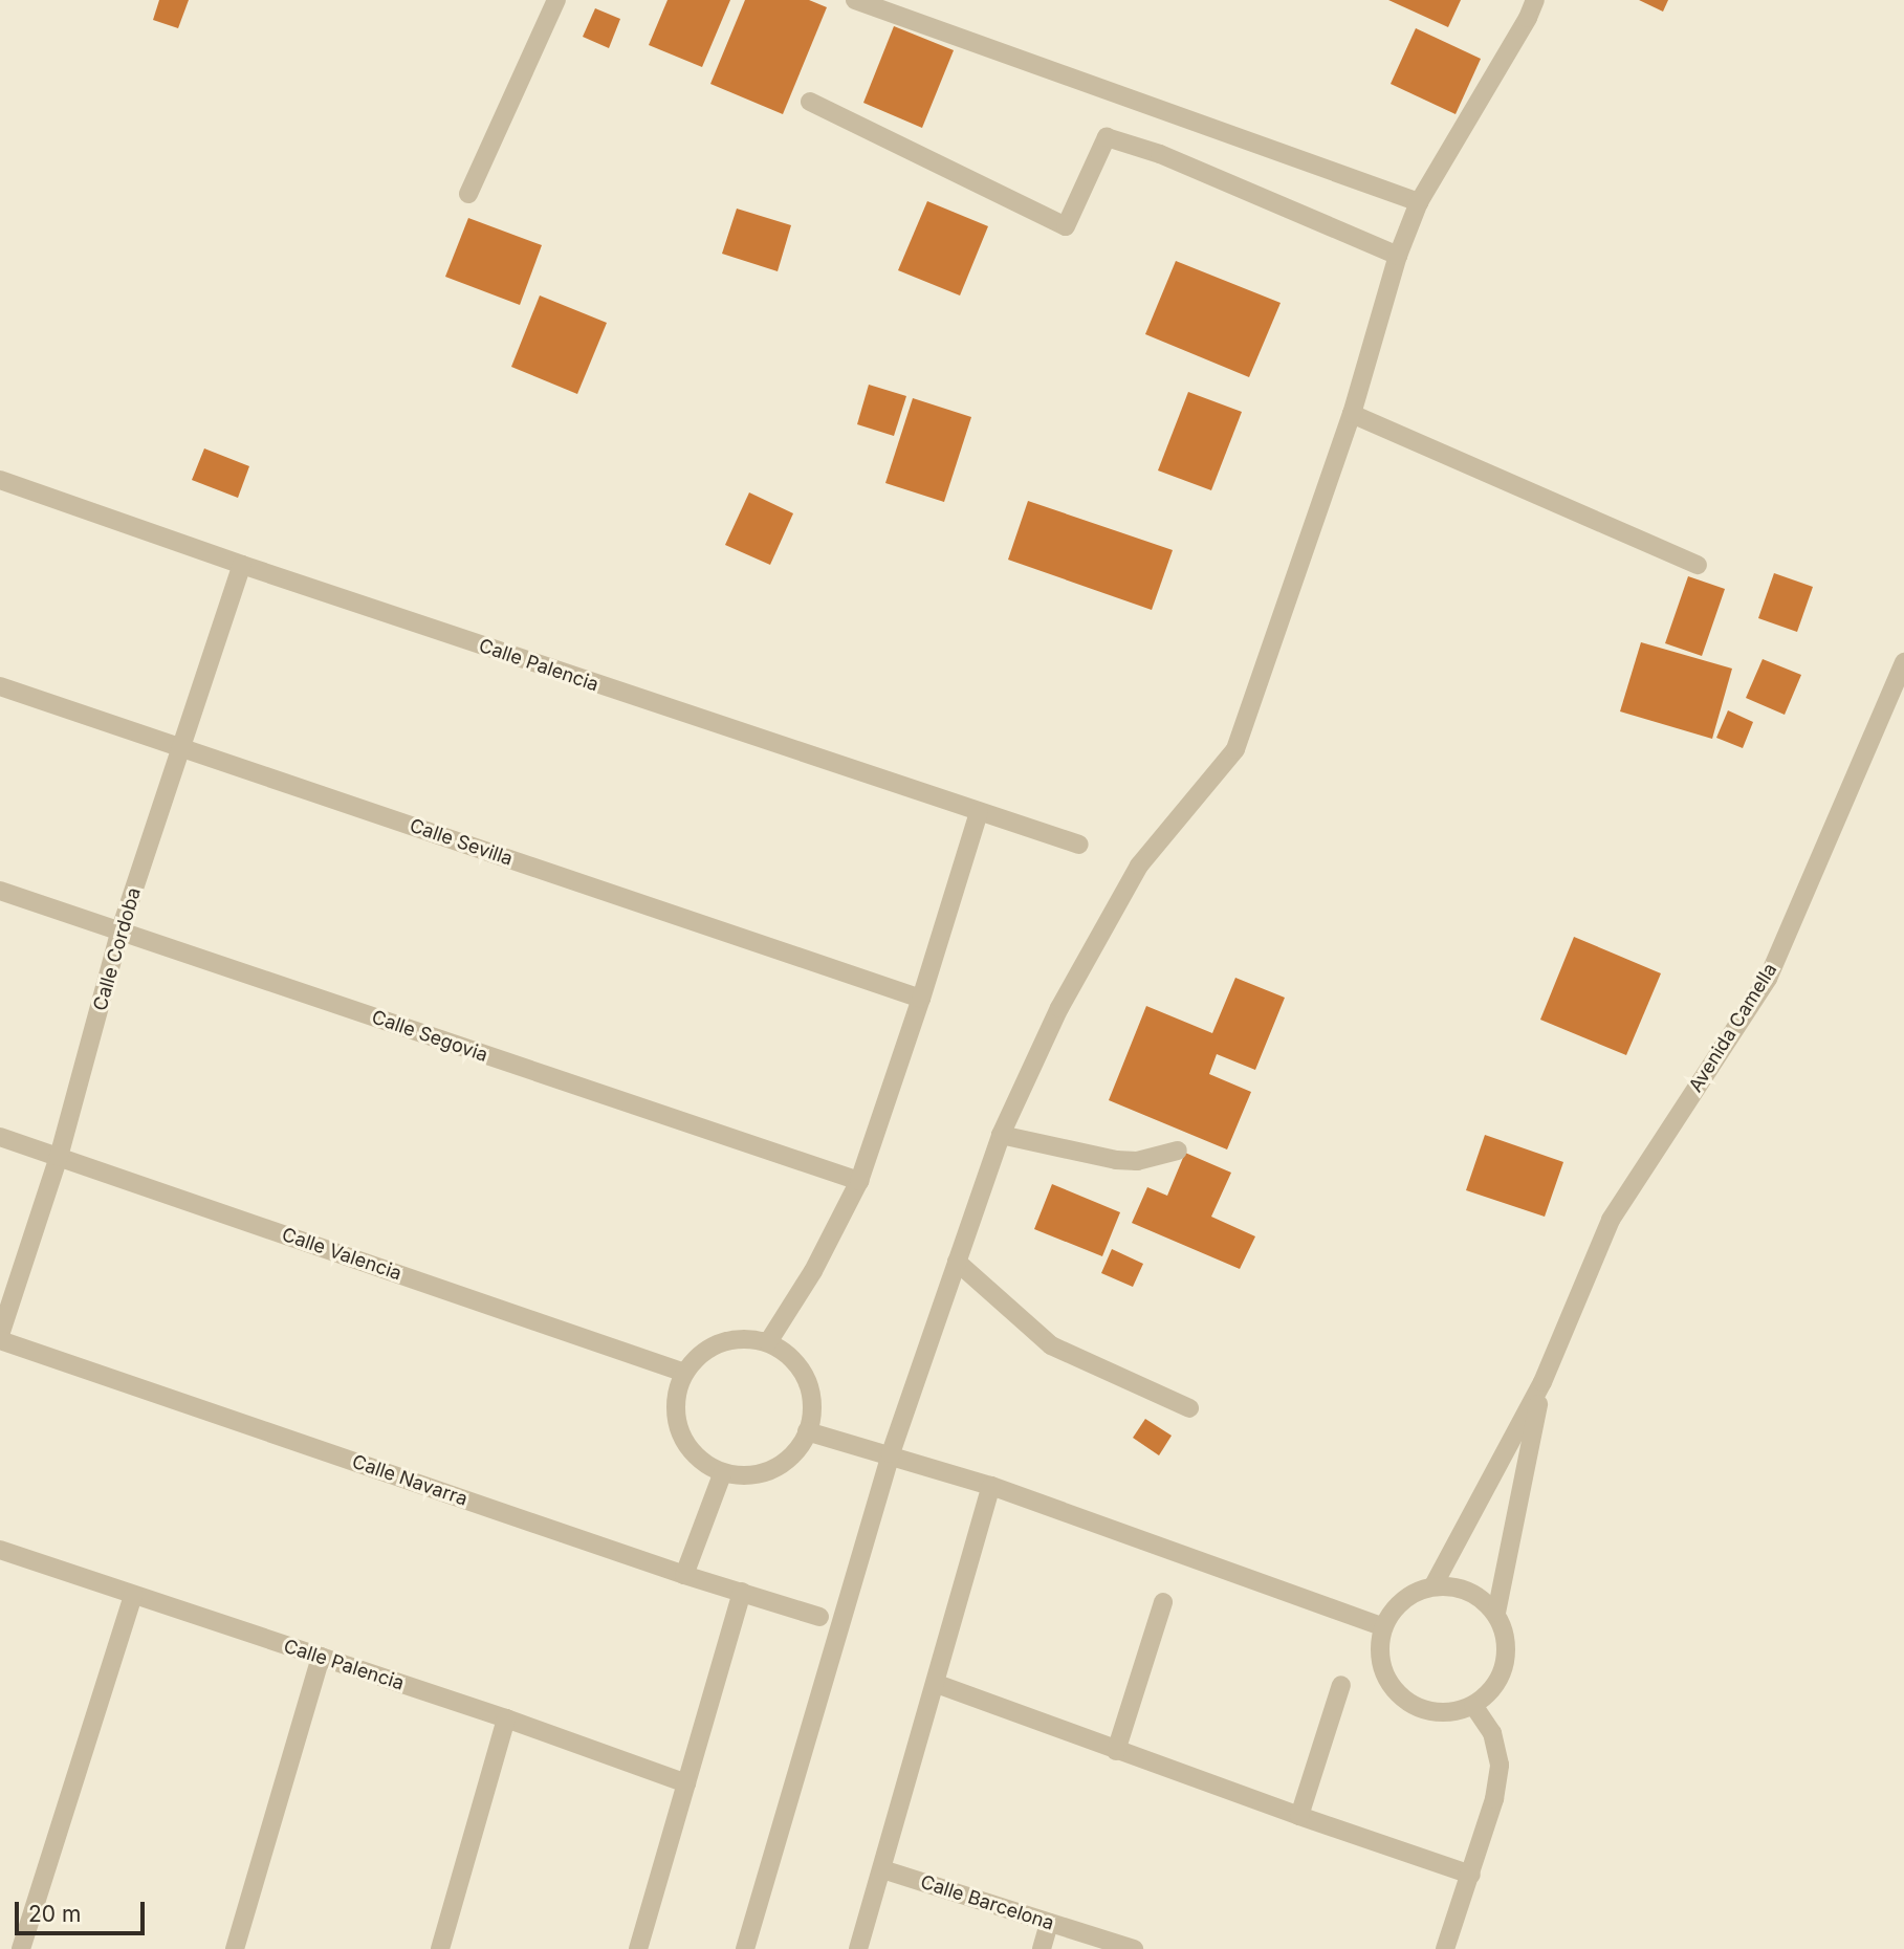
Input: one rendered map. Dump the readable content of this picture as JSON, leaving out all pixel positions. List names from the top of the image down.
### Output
{
  "streets": {
    "street": [
      "Calle Palencia",
      "Calle Sevilla",
      "Calle Cordoba",
      "Avenida Camella",
      "Calle Segovia",
      "Calle Valencia",
      "Calle Navarra",
      "Calle Barcelona"
    ]
  },
  "crossings": [
    ["Calle Palencia", "Calle Cordoba"],
    ["Calle Sevilla", "Calle Cordoba"],
    ["Calle Cordoba", "Calle Segovia"],
    ["Calle Cordoba", "Calle Valencia"],
    ["Calle Cordoba", "Calle Navarra"]
  ],
  "scale_bar": "20 m"
}
